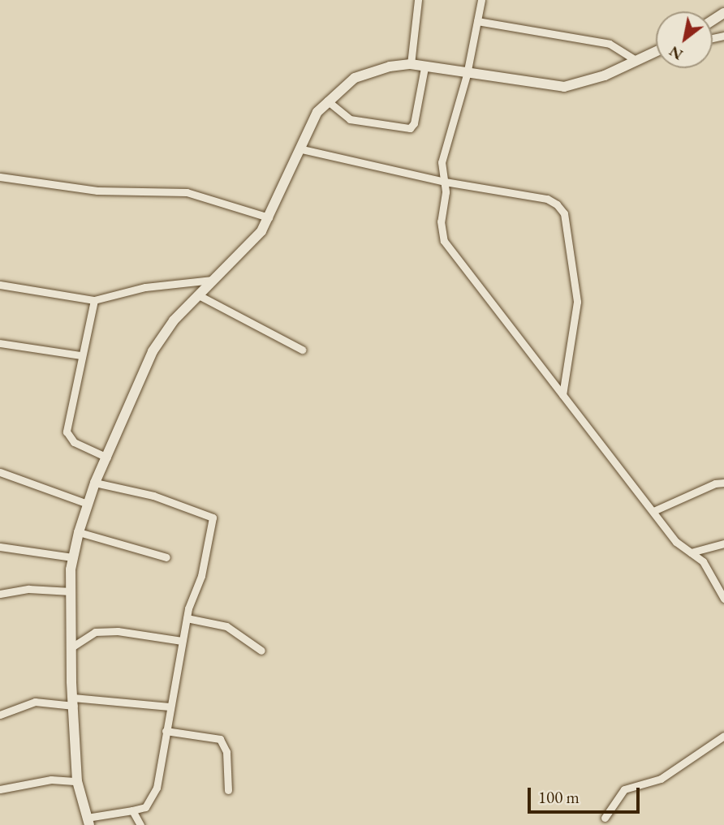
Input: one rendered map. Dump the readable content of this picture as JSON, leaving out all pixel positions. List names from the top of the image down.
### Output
{
  "scale_bar": "100 m",
  "north": "bottom left"
}
